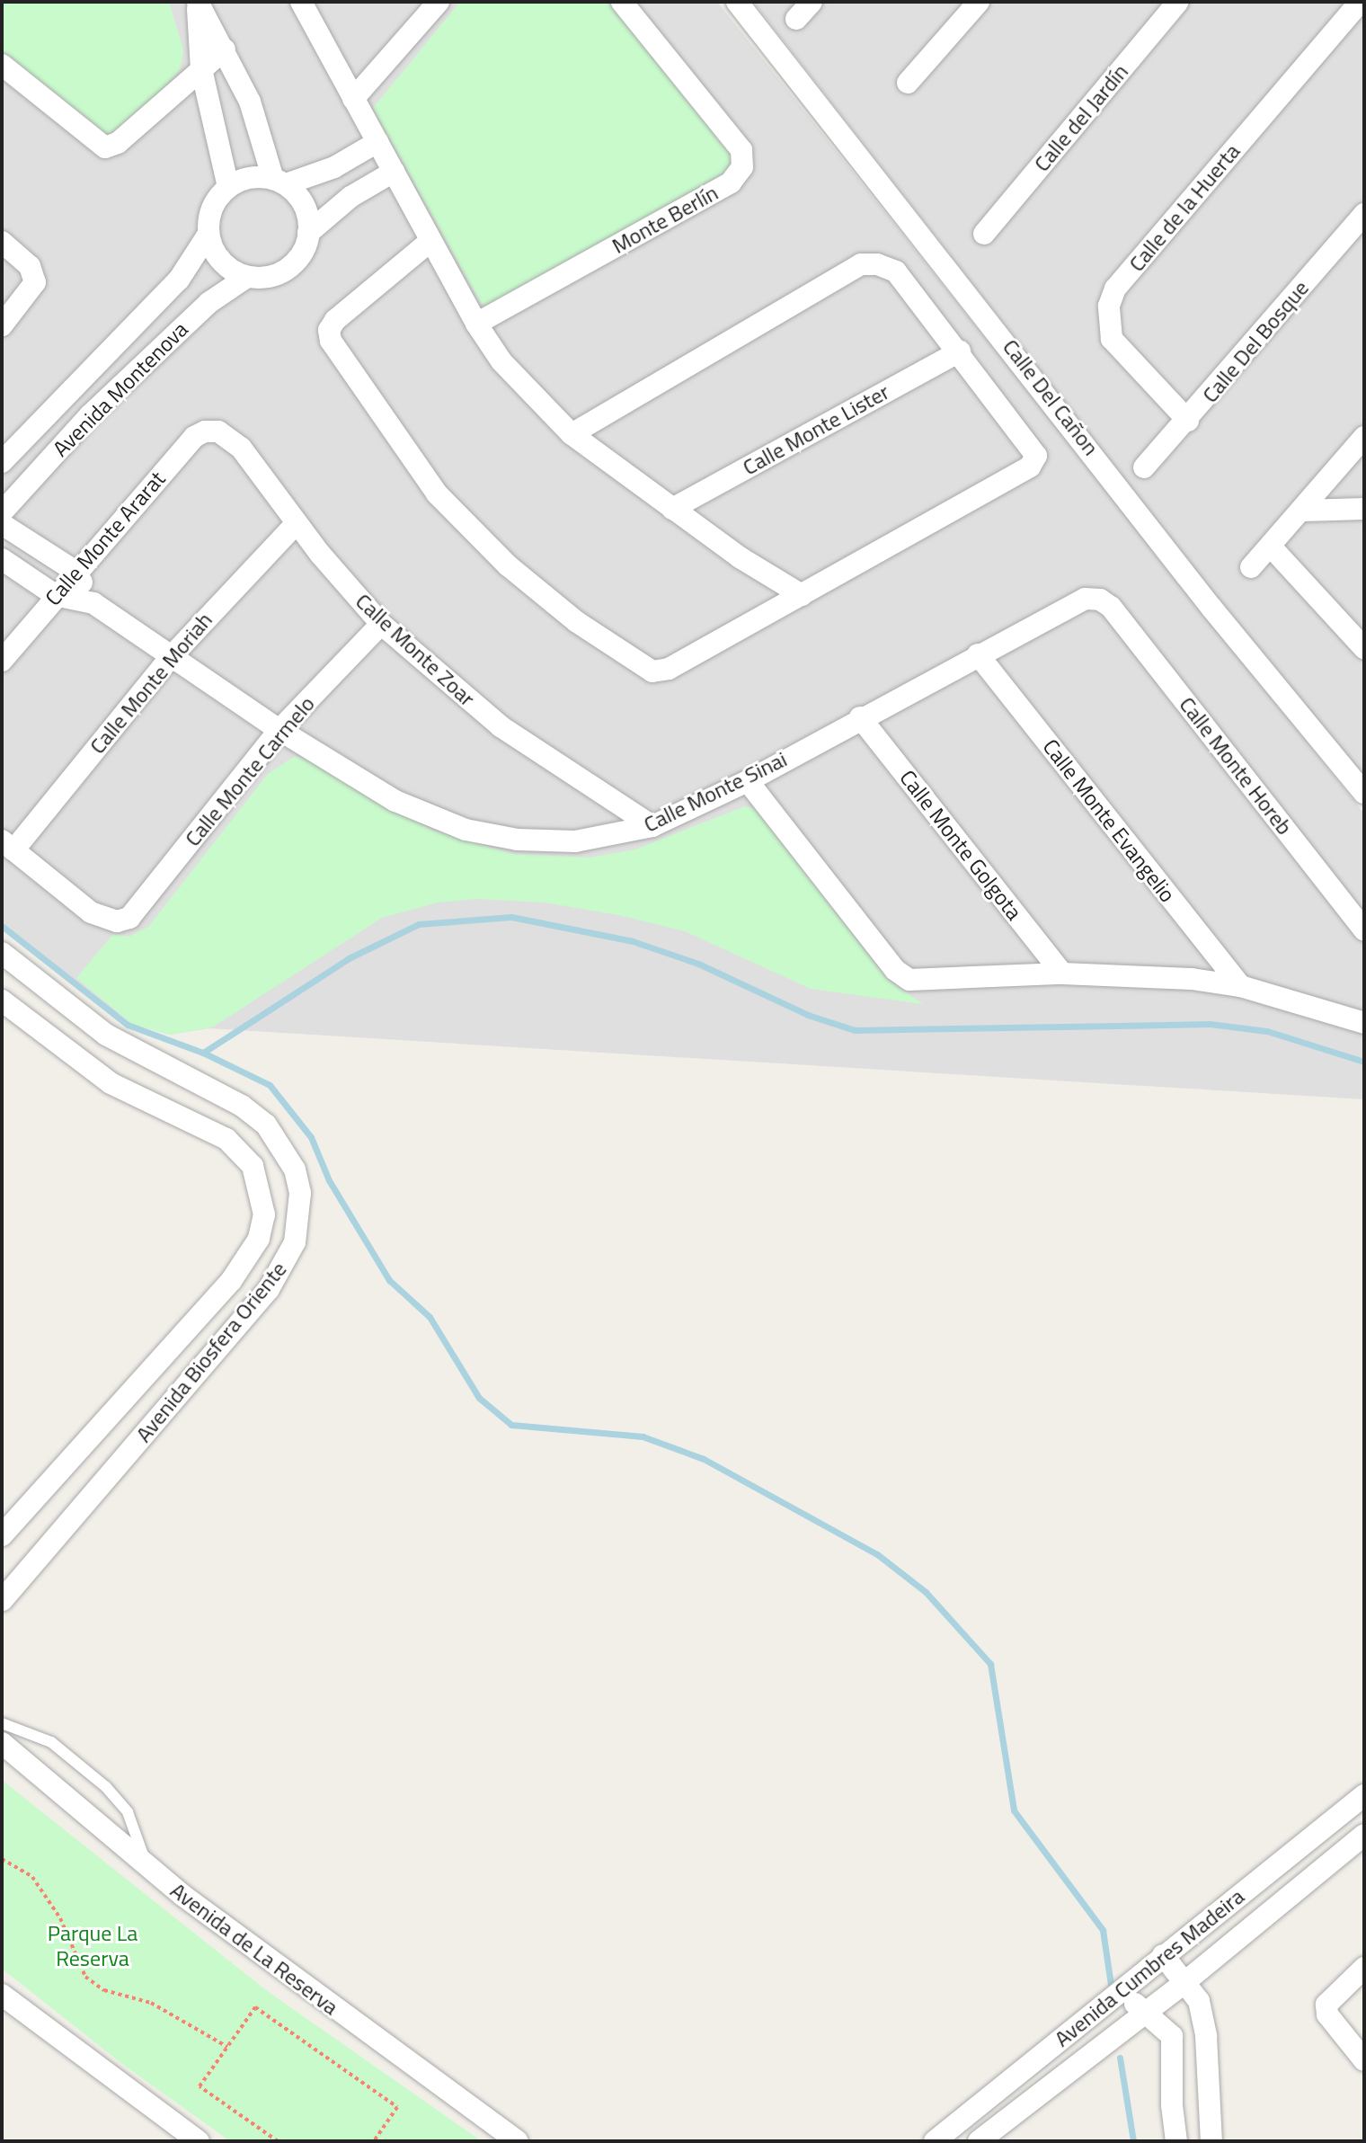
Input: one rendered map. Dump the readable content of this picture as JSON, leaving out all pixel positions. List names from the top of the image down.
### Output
{
  "streets": {
    "street": [
      "Calle del Jardín",
      "Calle de la Huerta",
      "Monte Berlín",
      "Calle Del Bosque",
      "Avenida Montenova",
      "Calle Del Cañon",
      "Calle Monte Lister",
      "Calle Monte Ararat",
      "Calle Monte Zoar",
      "Calle Monte Moriah",
      "Calle Monte Horeb",
      "Calle Monte Carmelo",
      "Calle Monte Sinai",
      "Calle Monte Evangelio",
      "Calle Monte Golgota",
      "Avenida Biosfera Oriente",
      "Avenida de La Reserva",
      "Avenida Cumbres Madeira"
    ]
  },
  "crossings": [
    ["Calle de la Huerta", "Calle Del Bosque"],
    ["Calle Monte Ararat", "Calle Monte Zoar"],
    ["Calle Monte Zoar", "Calle Monte Moriah"],
    ["Calle Monte Zoar", "Calle Monte Carmelo"],
    ["Calle Monte Zoar", "Calle Monte Sinai"],
    ["Calle Monte Moriah", "Calle Monte Carmelo"],
    ["Calle Monte Moriah", "Calle Monte Sinai"],
    ["Calle Monte Horeb", "Calle Monte Sinai"],
    ["Calle Monte Carmelo", "Calle Monte Sinai"],
    ["Calle Monte Sinai", "Calle Monte Evangelio"],
    ["Calle Monte Sinai", "Calle Monte Golgota"]
  ],
  "parks": ["Parque La Reserva"]
}
